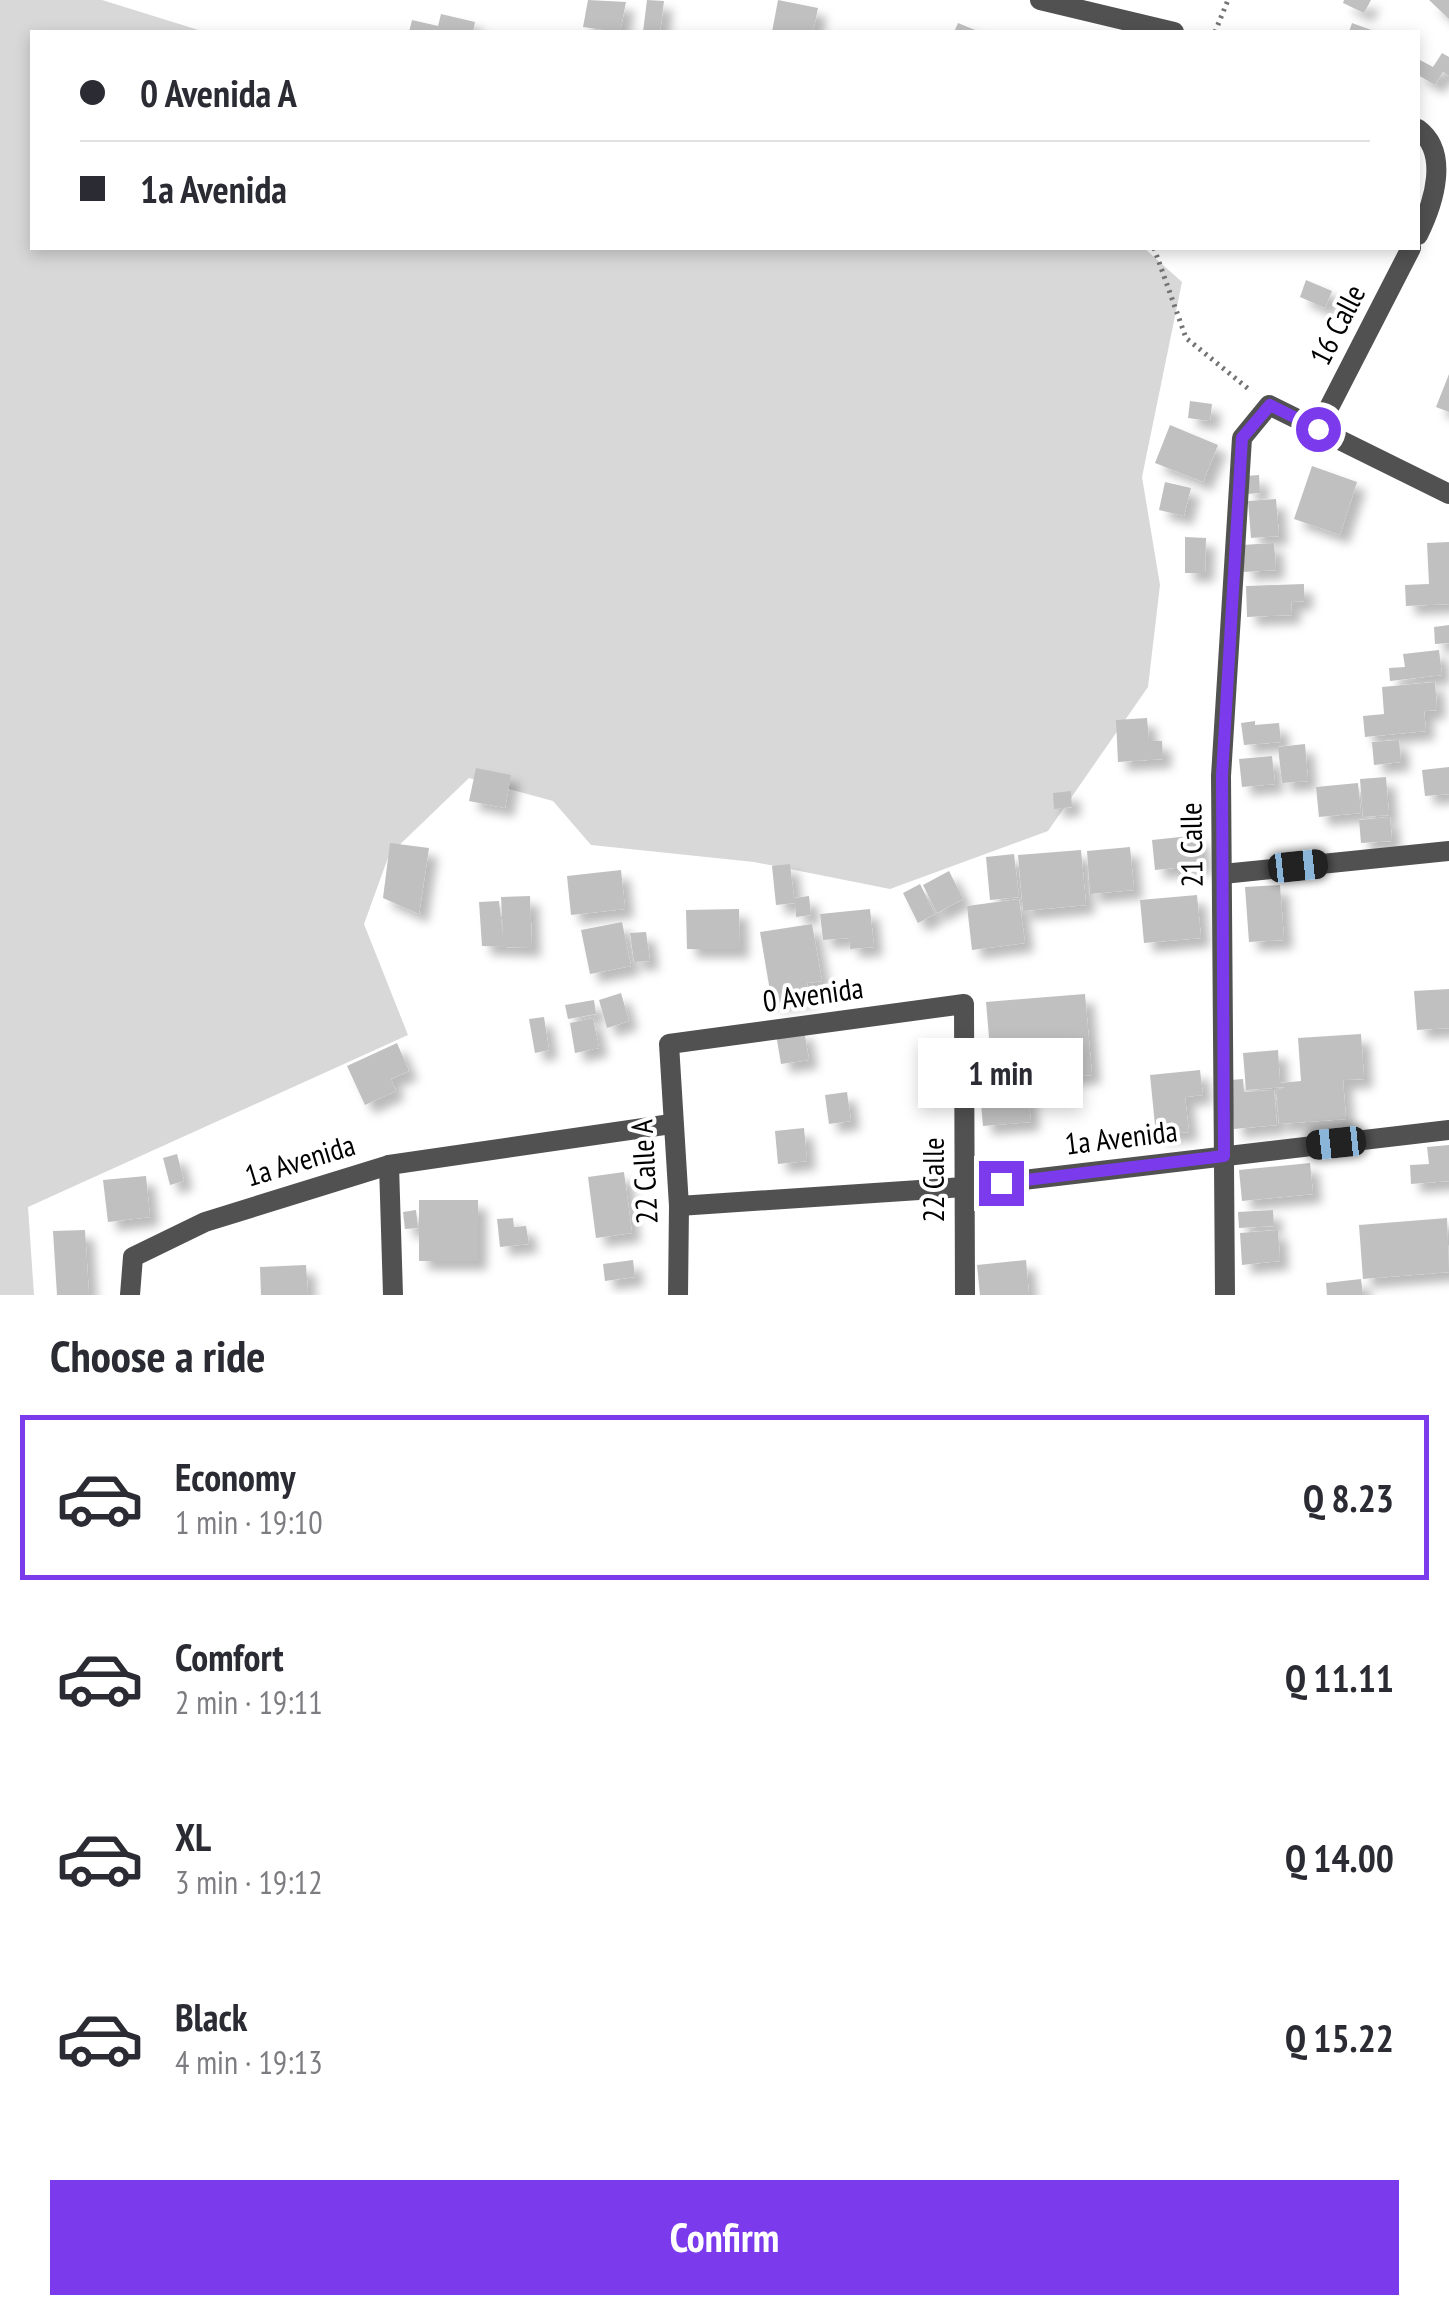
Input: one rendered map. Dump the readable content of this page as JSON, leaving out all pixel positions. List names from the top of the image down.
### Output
{
  "streets": {
    "street": [
      "16 Calle",
      "21 Calle",
      "0 Avenida",
      "1a Avenida",
      "22 Calle A",
      "22 Calle"
    ]
  },
  "crossings": [
    ["21 Calle", "1a Avenida"],
    ["0 Avenida", "22 Calle A"],
    ["0 Avenida", "22 Calle"],
    ["1a Avenida", "22 Calle A"],
    ["1a Avenida", "22 Calle"]
  ],
  "page": {
    "banner": ["0 Avenida A", "1a Avenida"],
    "bubble": "1 min",
    "heading": "Choose a ride",
    "list": [
      {
        "name": "Economy",
        "note": "1 min · 19:10",
        "value": "Q 8.23"
      },
      {
        "name": "Comfort",
        "note": "2 min · 19:11",
        "value": "Q 11.11"
      },
      {
        "name": "XL",
        "note": "3 min · 19:12",
        "value": "Q 14.00"
      },
      {
        "name": "Black",
        "note": "4 min · 19:13",
        "value": "Q 15.22"
      }
    ],
    "buttons": "Confirm"
  }
}
